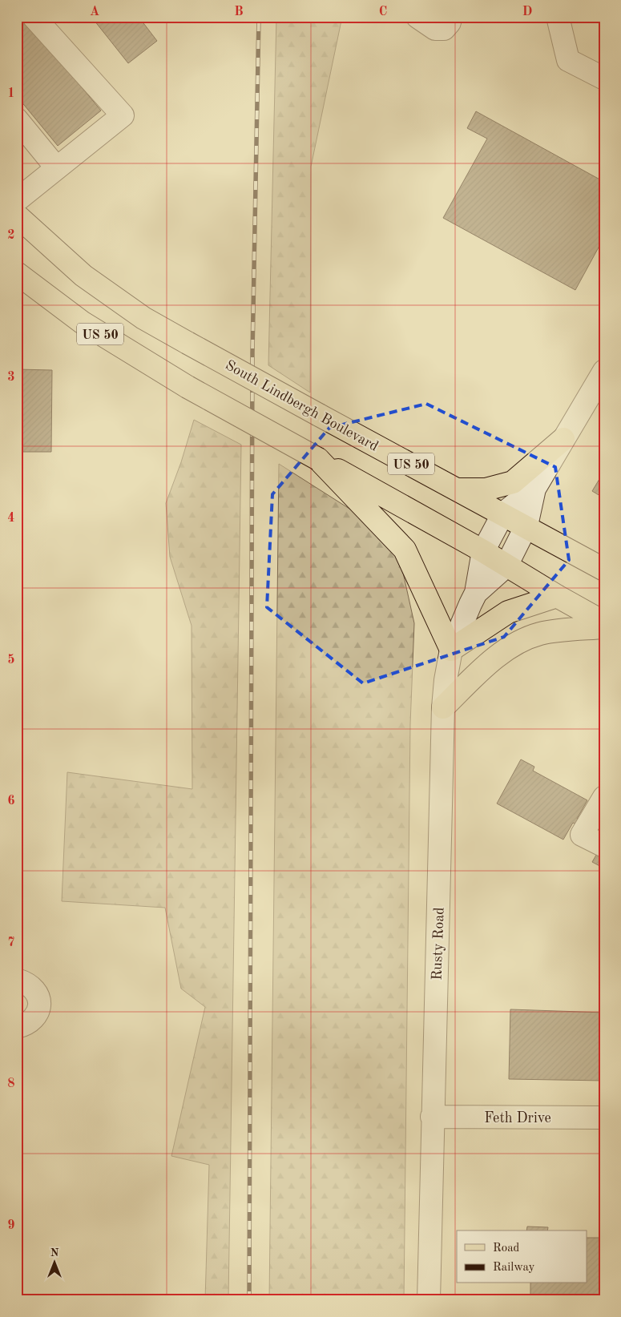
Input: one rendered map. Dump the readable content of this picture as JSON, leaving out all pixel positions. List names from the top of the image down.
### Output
{
  "streets": {
    "main road": ["US 50", "South Lindbergh Boulevard"],
    "street": ["Rusty Road", "Feth Drive"]
  },
  "crossings": [
    ["US 50", "Rusty Road"],
    ["South Lindbergh Boulevard", "Rusty Road"],
    ["Rusty Road", "Feth Drive"]
  ],
  "legend": ["Road", "Railway"],
  "north": "top",
  "grid": {
    "columns": [
      "A",
      "B",
      "C",
      "D"
    ],
    "rows": [
      "1",
      "2",
      "3",
      "4",
      "5",
      "6",
      "7",
      "8",
      "9"
    ]
  }
}
